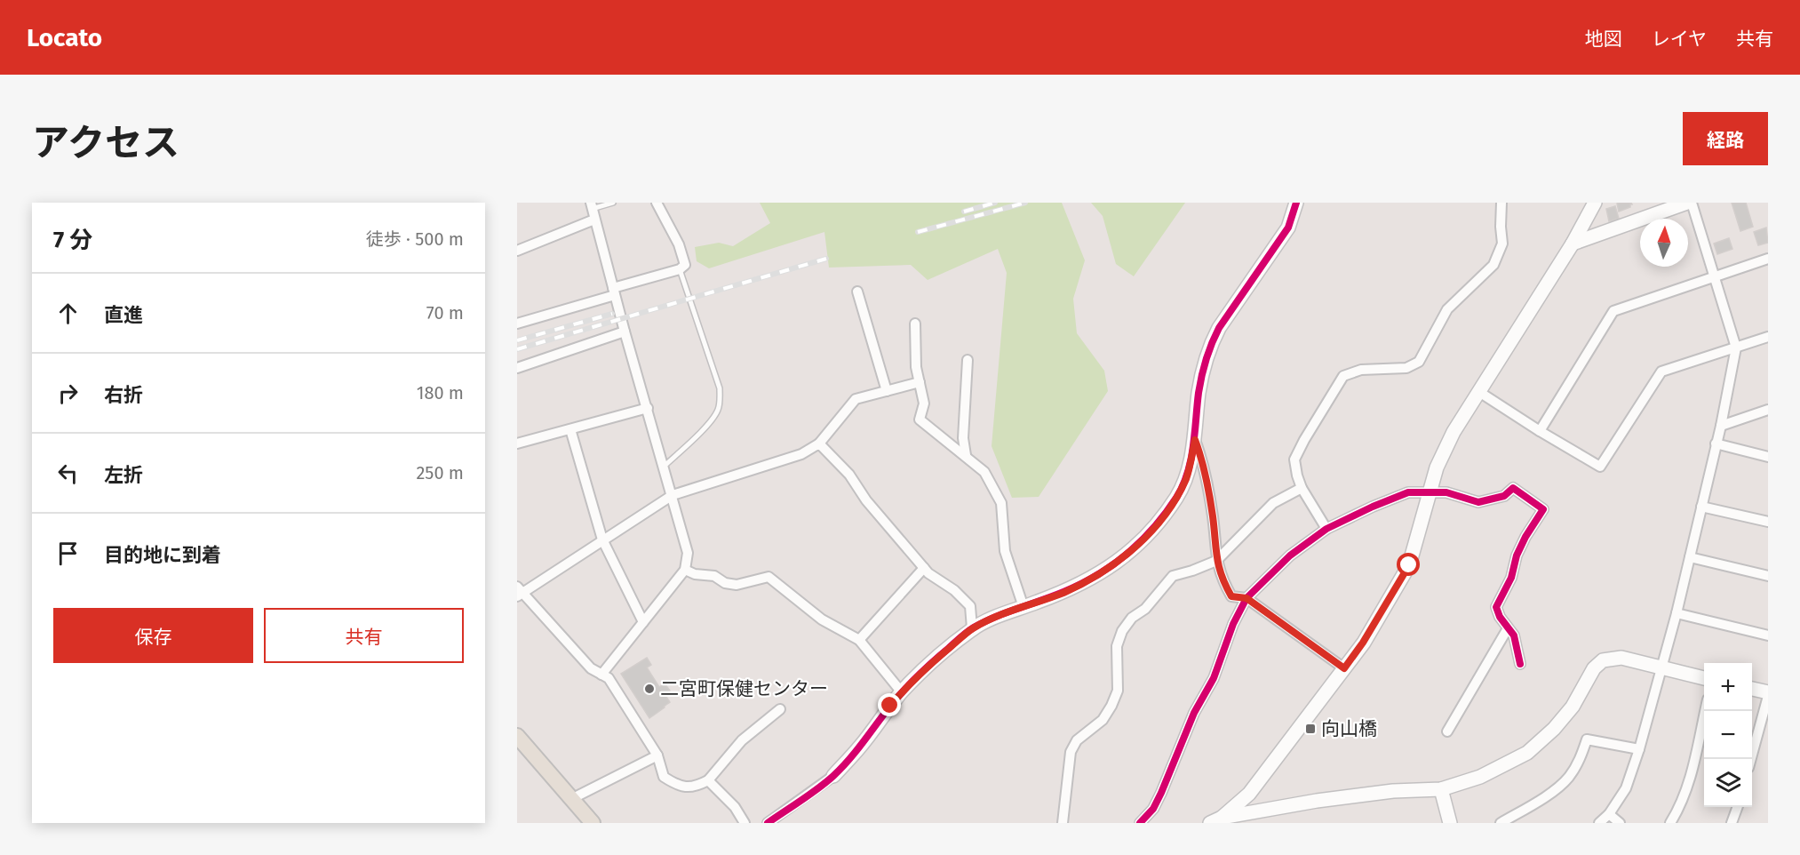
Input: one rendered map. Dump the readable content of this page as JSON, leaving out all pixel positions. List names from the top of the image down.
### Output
{
  "places": {
    "other": ["二宮町保健センター"],
    "transit": ["向山橋"]
  },
  "north": "top",
  "page": {
    "header": "Locato",
    "nav": ["地図", "レイヤ", "共有"],
    "title": "アクセス",
    "buttons": [
      "経路",
      ["保存", "共有"]
    ],
    "heading": ["7 分", "徒歩 · 500 m"],
    "list": [
      ["直進", "70 m"],
      ["右折", "180 m"],
      ["左折", "250 m"],
      "目的地に到着"
    ],
    "map_buttons": ["+", "−"]
  }
}
